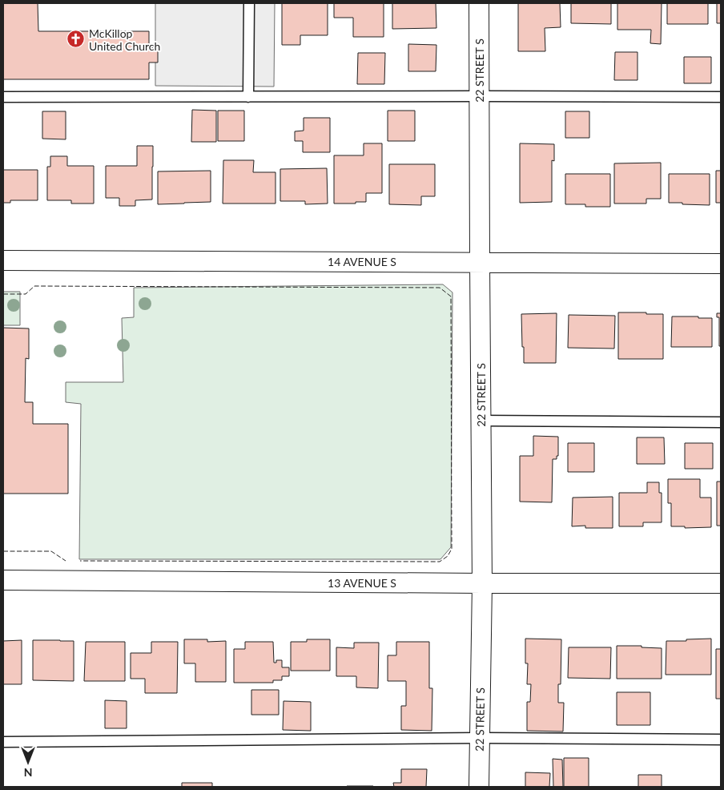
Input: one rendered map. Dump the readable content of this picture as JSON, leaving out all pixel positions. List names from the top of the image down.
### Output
{
  "streets": {
    "street": ["22 STREET S", "14 AVENUE S", "13 AVENUE S"]
  },
  "crossings": [
    ["22 STREET S", "14 AVENUE S"],
    ["22 STREET S", "13 AVENUE S"]
  ],
  "places": {
    "church": ["McKillop United Church"]
  },
  "north": "bottom"
}
